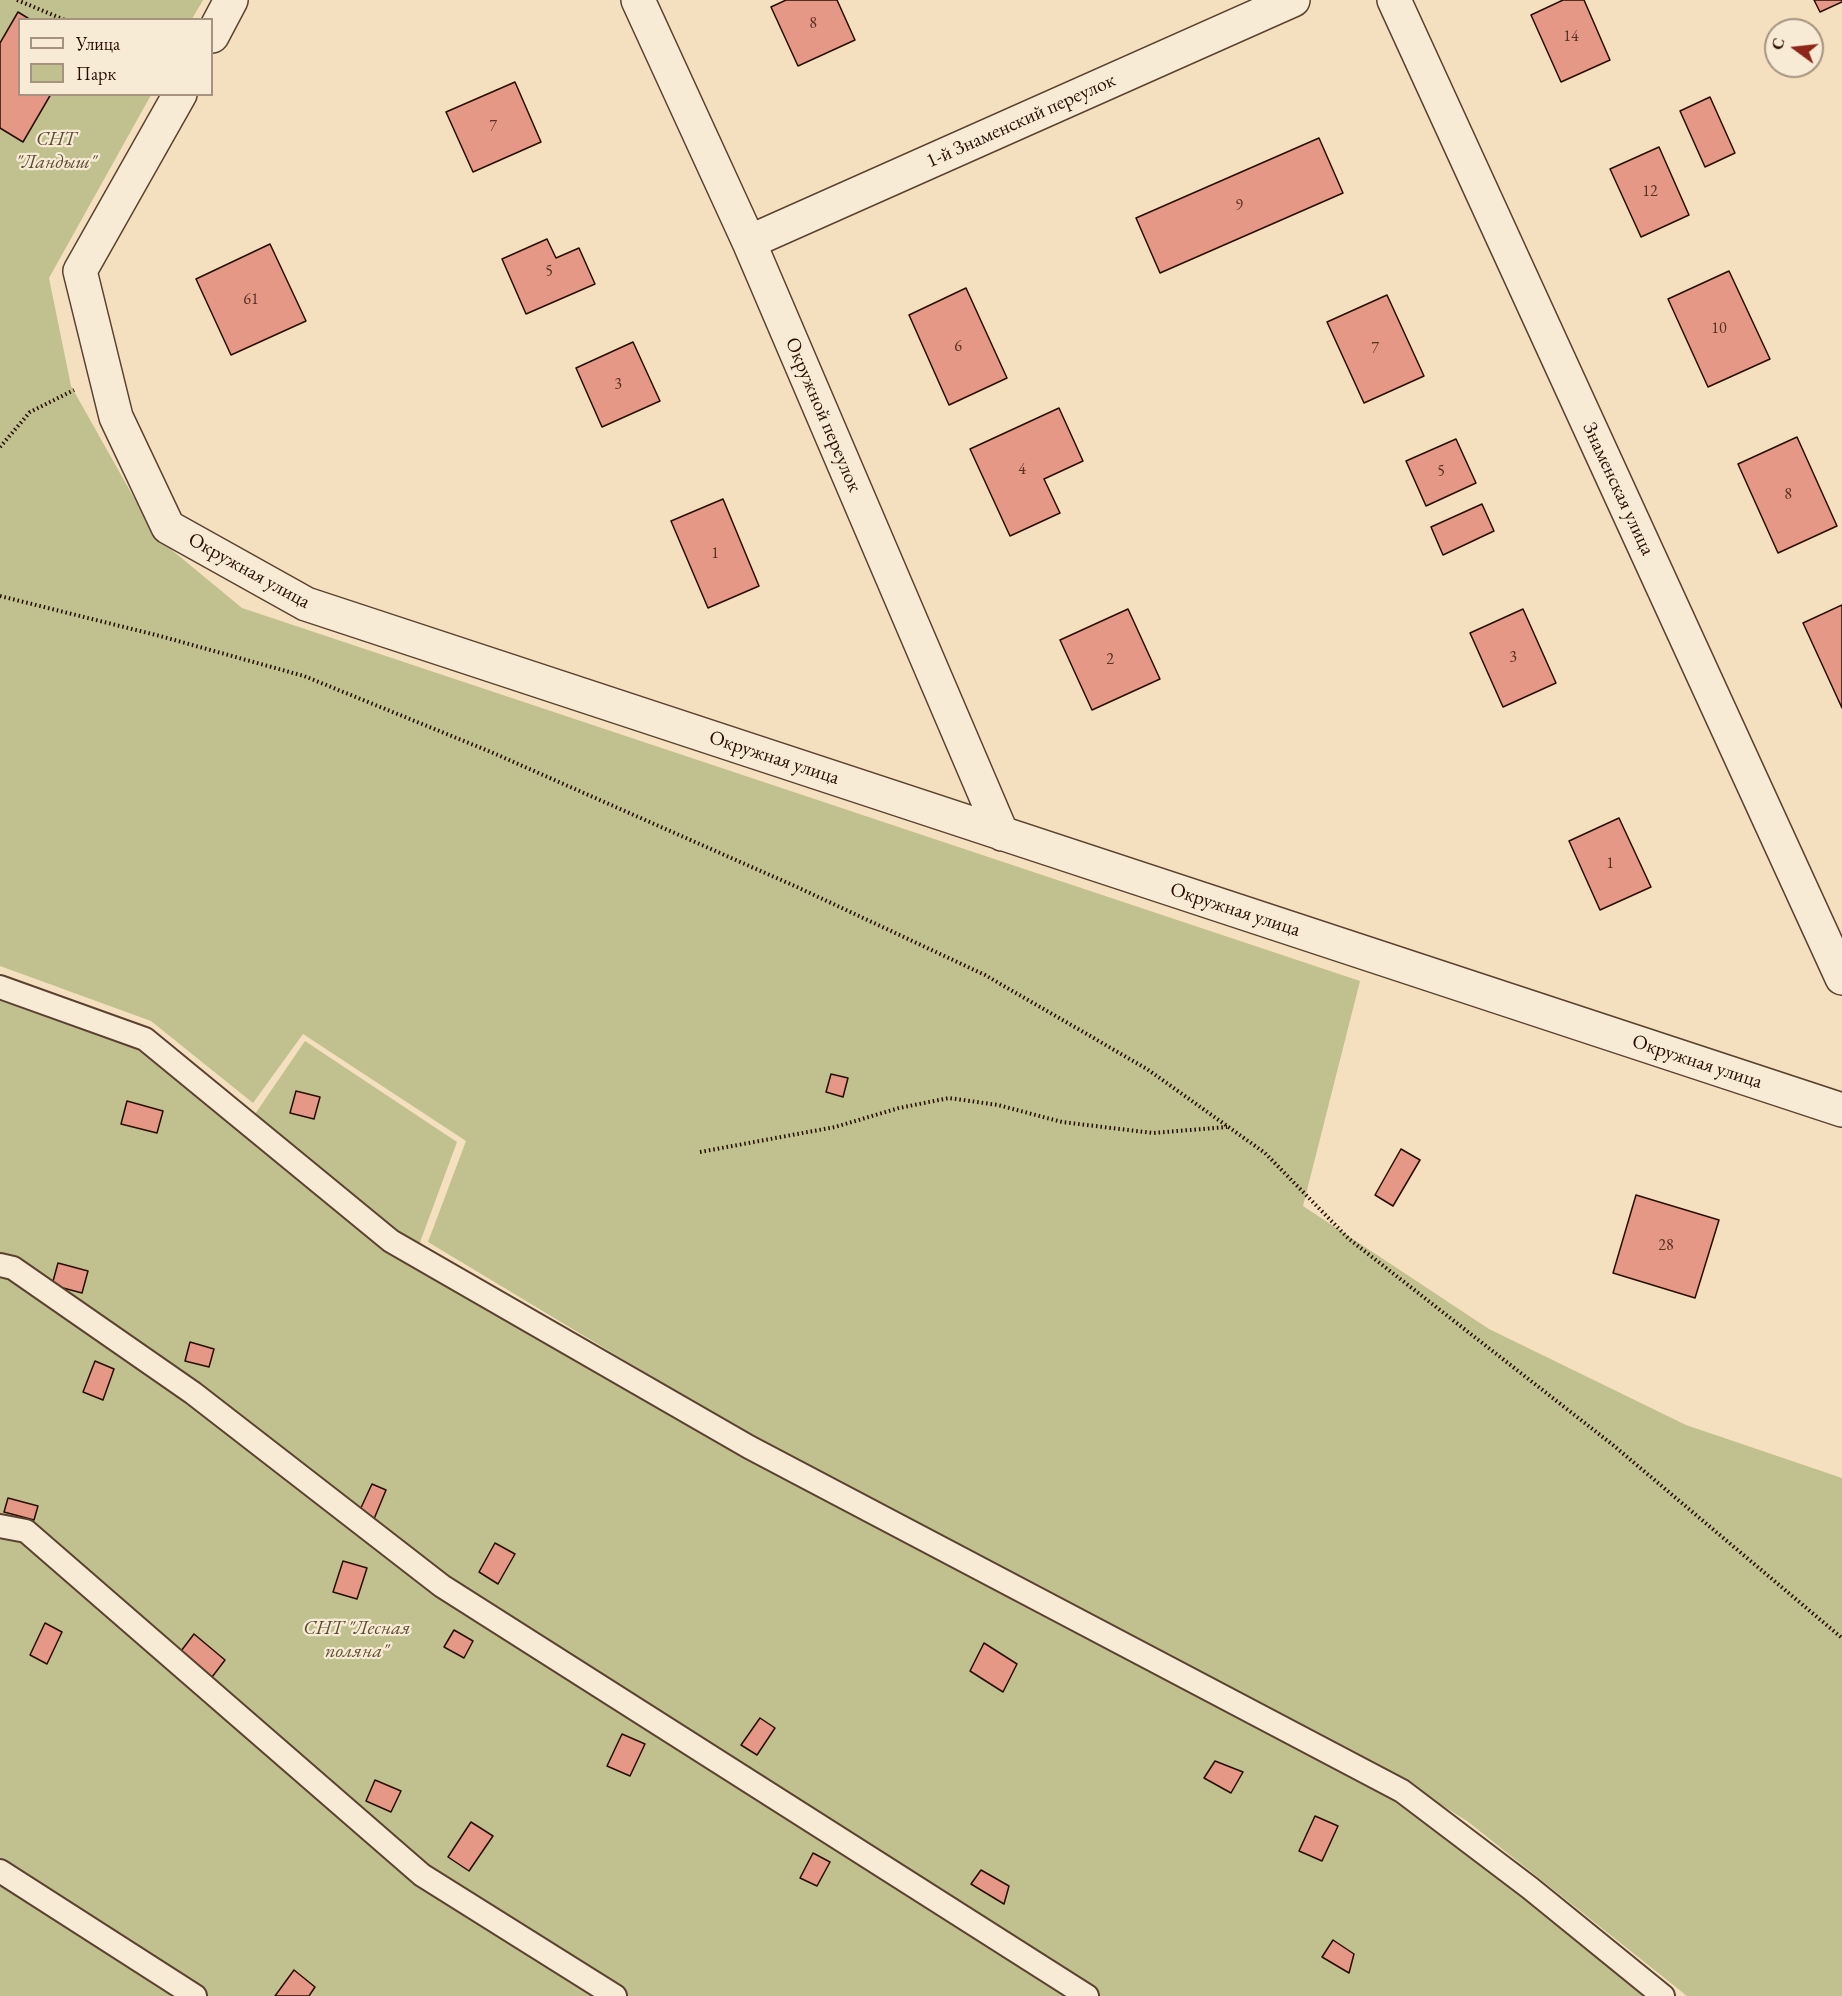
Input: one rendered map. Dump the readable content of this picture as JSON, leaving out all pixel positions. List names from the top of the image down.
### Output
{
  "streets": {
    "street": [
      "1-й Знаменский переулок",
      "Окружной переулок",
      "Знаменская улица",
      "Окружная улица"
    ]
  },
  "crossings": [
    ["1-й Знаменский переулок", "Окружной переулок"],
    ["Окружной переулок", "Окружная улица"]
  ],
  "parks": ["СНТ \"Ландыш\"", "СНТ \"Лесная поляна\""],
  "house_numbers": [
    "8",
    "14",
    "7",
    "12",
    "9",
    "5",
    "61",
    "10",
    "6",
    "7",
    "3",
    "4",
    "5",
    "8",
    "1",
    "3",
    "2",
    "1",
    "28"
  ],
  "legend": ["Улица", "Парк"],
  "north": "left"
}
